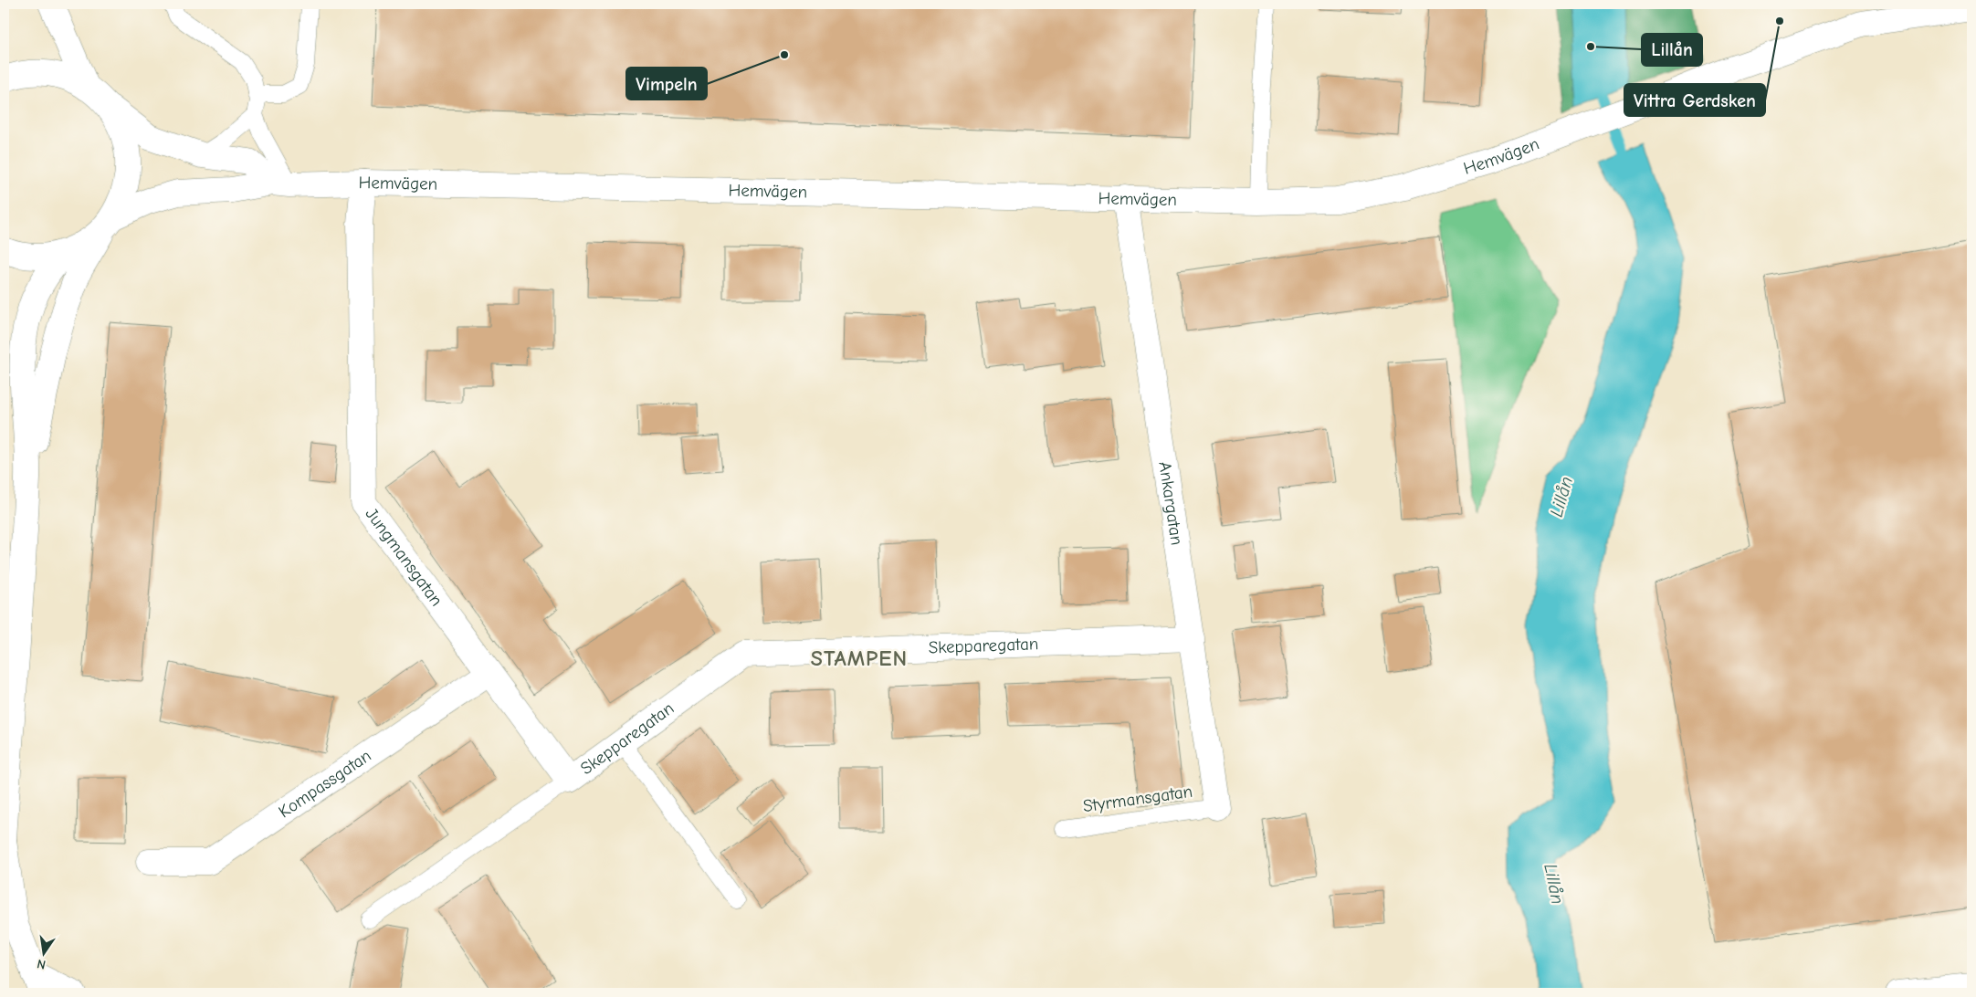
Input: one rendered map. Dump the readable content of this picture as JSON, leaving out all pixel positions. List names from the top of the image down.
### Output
{
  "streets": {
    "main road": [
      "Hemvägen",
      "Ankargatan",
      "Jungmansgatan",
      "Skepparegatan",
      "Kompassgatan"
    ],
    "lane": ["Styrmansgatan"]
  },
  "crossings": [
    ["Hemvägen", "Ankargatan"],
    ["Hemvägen", "Jungmansgatan"],
    ["Ankargatan", "Skepparegatan"],
    ["Ankargatan", "Styrmansgatan"],
    ["Jungmansgatan", "Skepparegatan"],
    ["Jungmansgatan", "Kompassgatan"]
  ],
  "districts": ["STAMPEN"],
  "water": ["Lillån"],
  "places": ["Vittra Gerdsken", "Lillån", "Vimpeln"],
  "north": "bottom"
}
